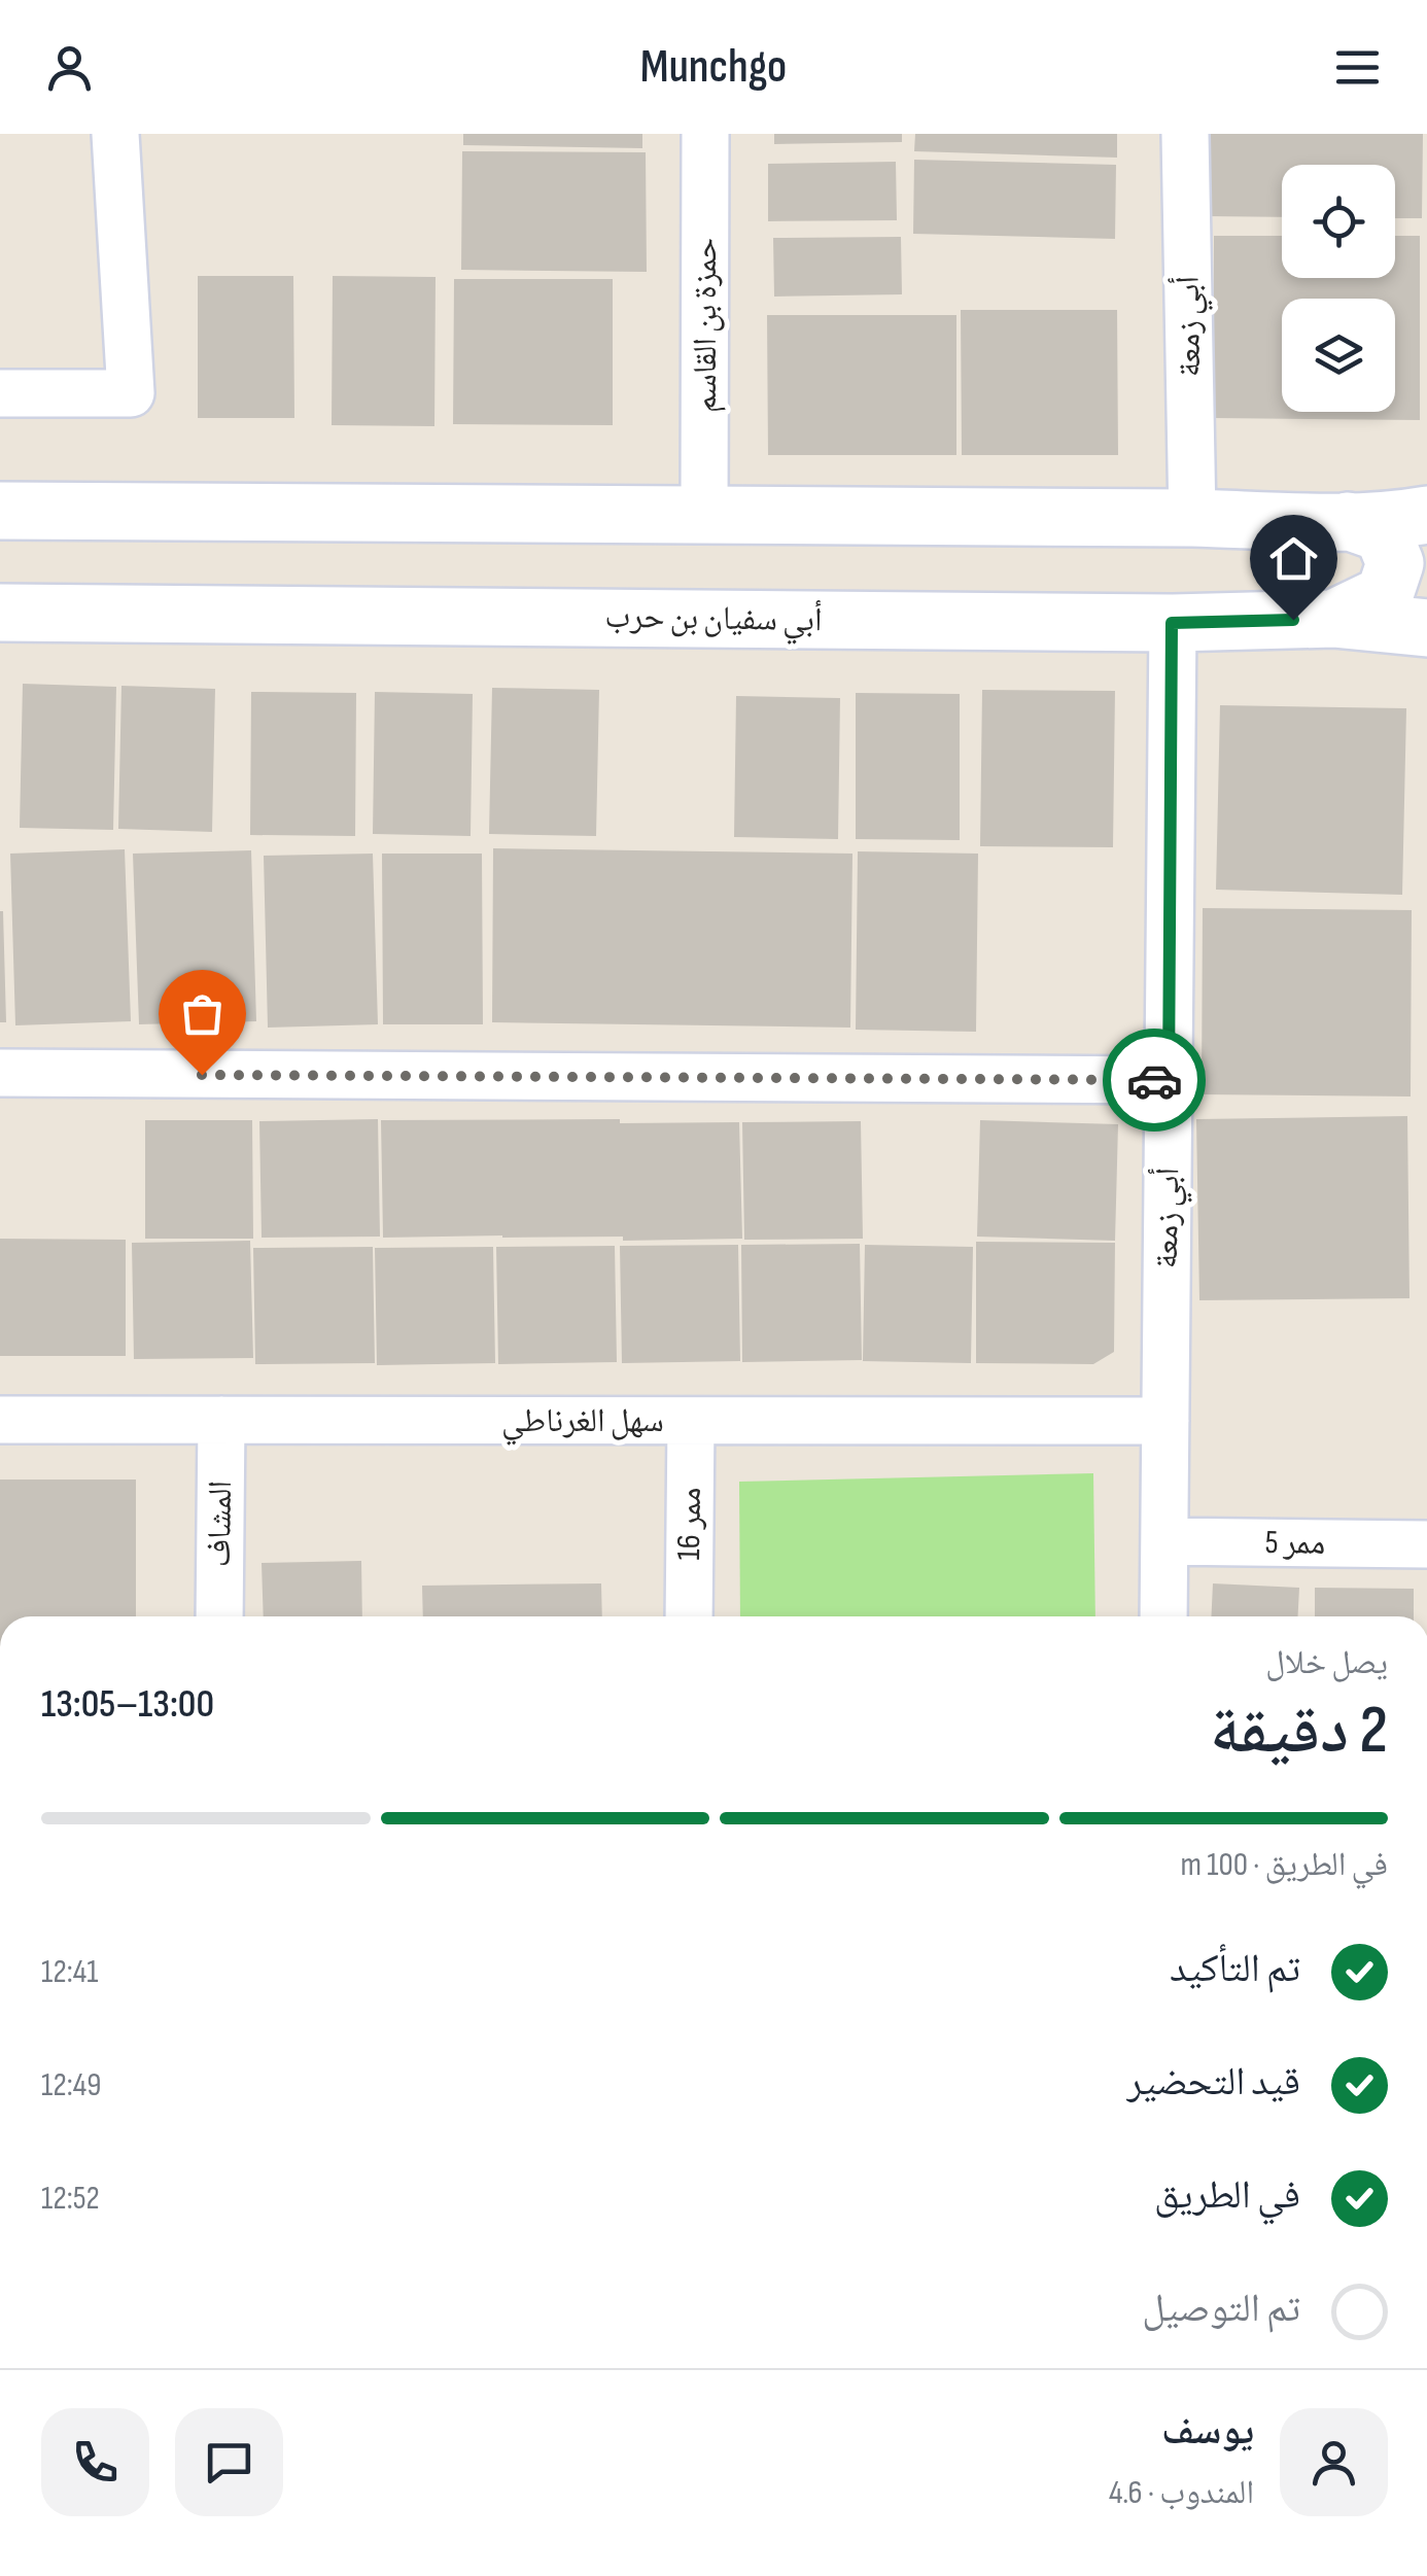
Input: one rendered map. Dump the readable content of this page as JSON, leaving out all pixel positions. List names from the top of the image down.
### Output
{
  "streets": {
    "street": [
      "حمزة بن القاسم",
      "أبي زمعة",
      "أبي سفيان بن حرب",
      "سهل الغرناطي",
      "المشاف",
      "ممر 16",
      "ممر 5"
    ]
  },
  "crossings": [
    ["أبي زمعة", "أبي سفيان بن حرب"],
    ["أبي زمعة", "سهل الغرناطي"],
    ["أبي زمعة", "ممر 5"],
    ["سهل الغرناطي", "المشاف"],
    ["سهل الغرناطي", "ممر 16"]
  ],
  "page": {
    "header": "Munchgo",
    "heading": ["2 دقيقة", "يصل خلال", "13:00–13:05"],
    "panel": ["يوسف", "المندوب · 4.6"],
    "bar": "في الطريق · 100 m",
    "list": [
      ["تم التأكيد", "12:41"],
      ["قيد التحضير", "12:49"],
      ["في الطريق", "12:52"],
      "تم التوصيل"
    ]
  }
}
